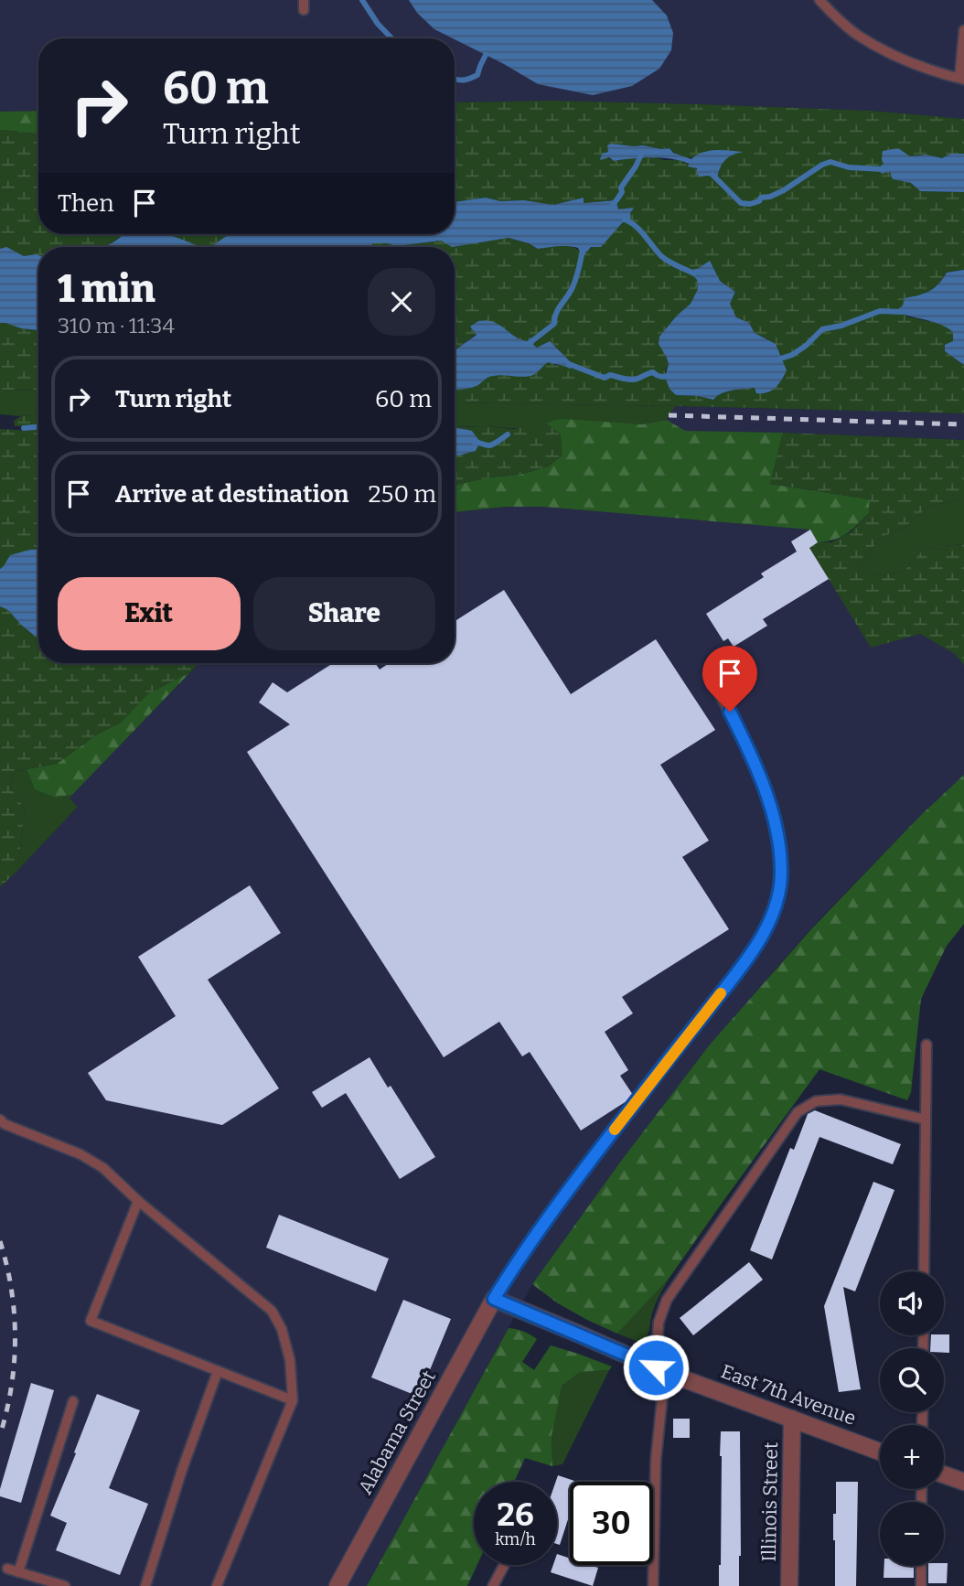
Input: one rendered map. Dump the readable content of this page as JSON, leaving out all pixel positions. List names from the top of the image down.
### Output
{
  "streets": {
    "street": ["East 7th Avenue", "Alabama Street", "Illinois Street"]
  },
  "crossings": [
    ["East 7th Avenue", "Alabama Street"],
    ["East 7th Avenue", "Illinois Street"]
  ],
  "page": {
    "turn": ["60 m", "Turn right"],
    "then": "Then",
    "heading": ["1 min", "310 m · 11:34"],
    "list": [
      {
        "name": "Turn right",
        "value": "60 m"
      },
      {
        "name": "Arrive at destination",
        "value": "250 m"
      }
    ],
    "buttons": ["Exit", "Share"],
    "map_buttons": ["+", "−"],
    "speed": "26 km/h",
    "limit": "30"
  }
}
